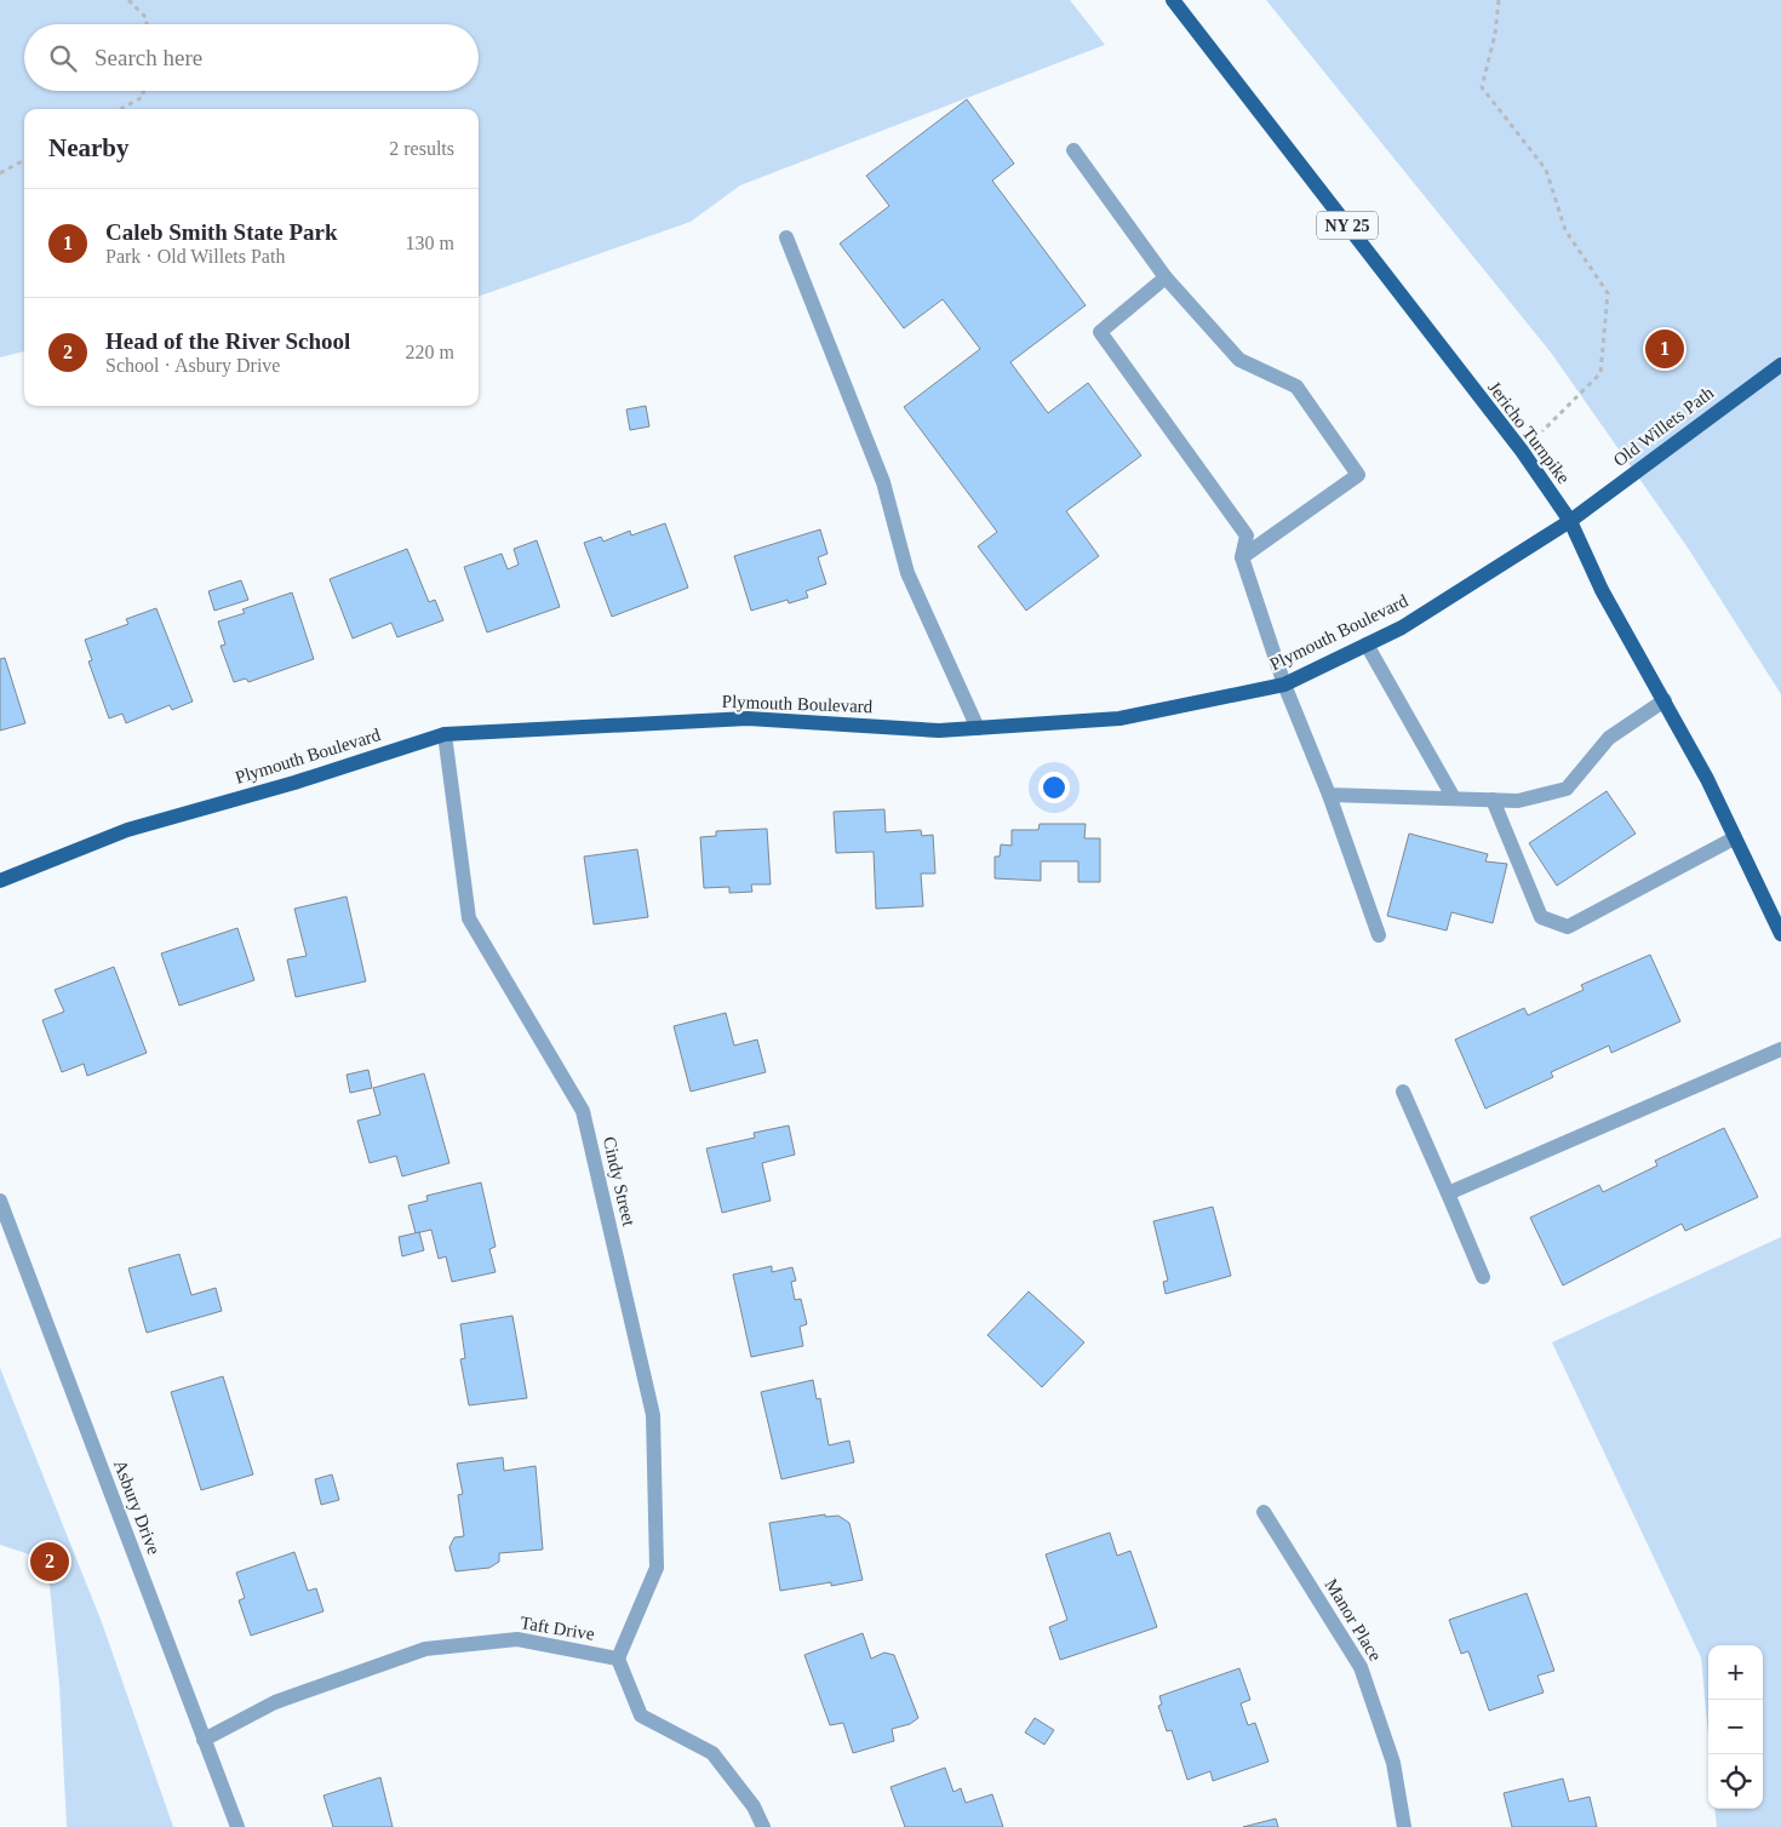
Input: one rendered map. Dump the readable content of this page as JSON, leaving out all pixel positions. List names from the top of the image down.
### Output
{
  "streets": {
    "main road": [
      "NY 25",
      "Old Willets Path",
      "Jericho Turnpike",
      "Plymouth Boulevard"
    ],
    "street": [
      "Cindy Street",
      "Asbury Drive",
      "Manor Place",
      "Taft Drive"
    ]
  },
  "crossings": [
    ["Old Willets Path", "Jericho Turnpike"],
    ["Old Willets Path", "Plymouth Boulevard"],
    ["Jericho Turnpike", "Plymouth Boulevard"],
    ["Plymouth Boulevard", "Cindy Street"],
    ["Cindy Street", "Taft Drive"],
    ["Asbury Drive", "Taft Drive"]
  ],
  "page": {
    "search": "Search here",
    "heading": ["Nearby", "2 results"],
    "list": [
      {
        "mark": "1",
        "name": "Caleb Smith State Park",
        "note": "Park · Old Willets Path",
        "value": "130 m"
      },
      {
        "mark": "2",
        "name": "Head of the River School",
        "note": "School · Asbury Drive",
        "value": "220 m"
      }
    ],
    "pins": ["1", "2"],
    "map_buttons": ["+", "−"]
  }
}
